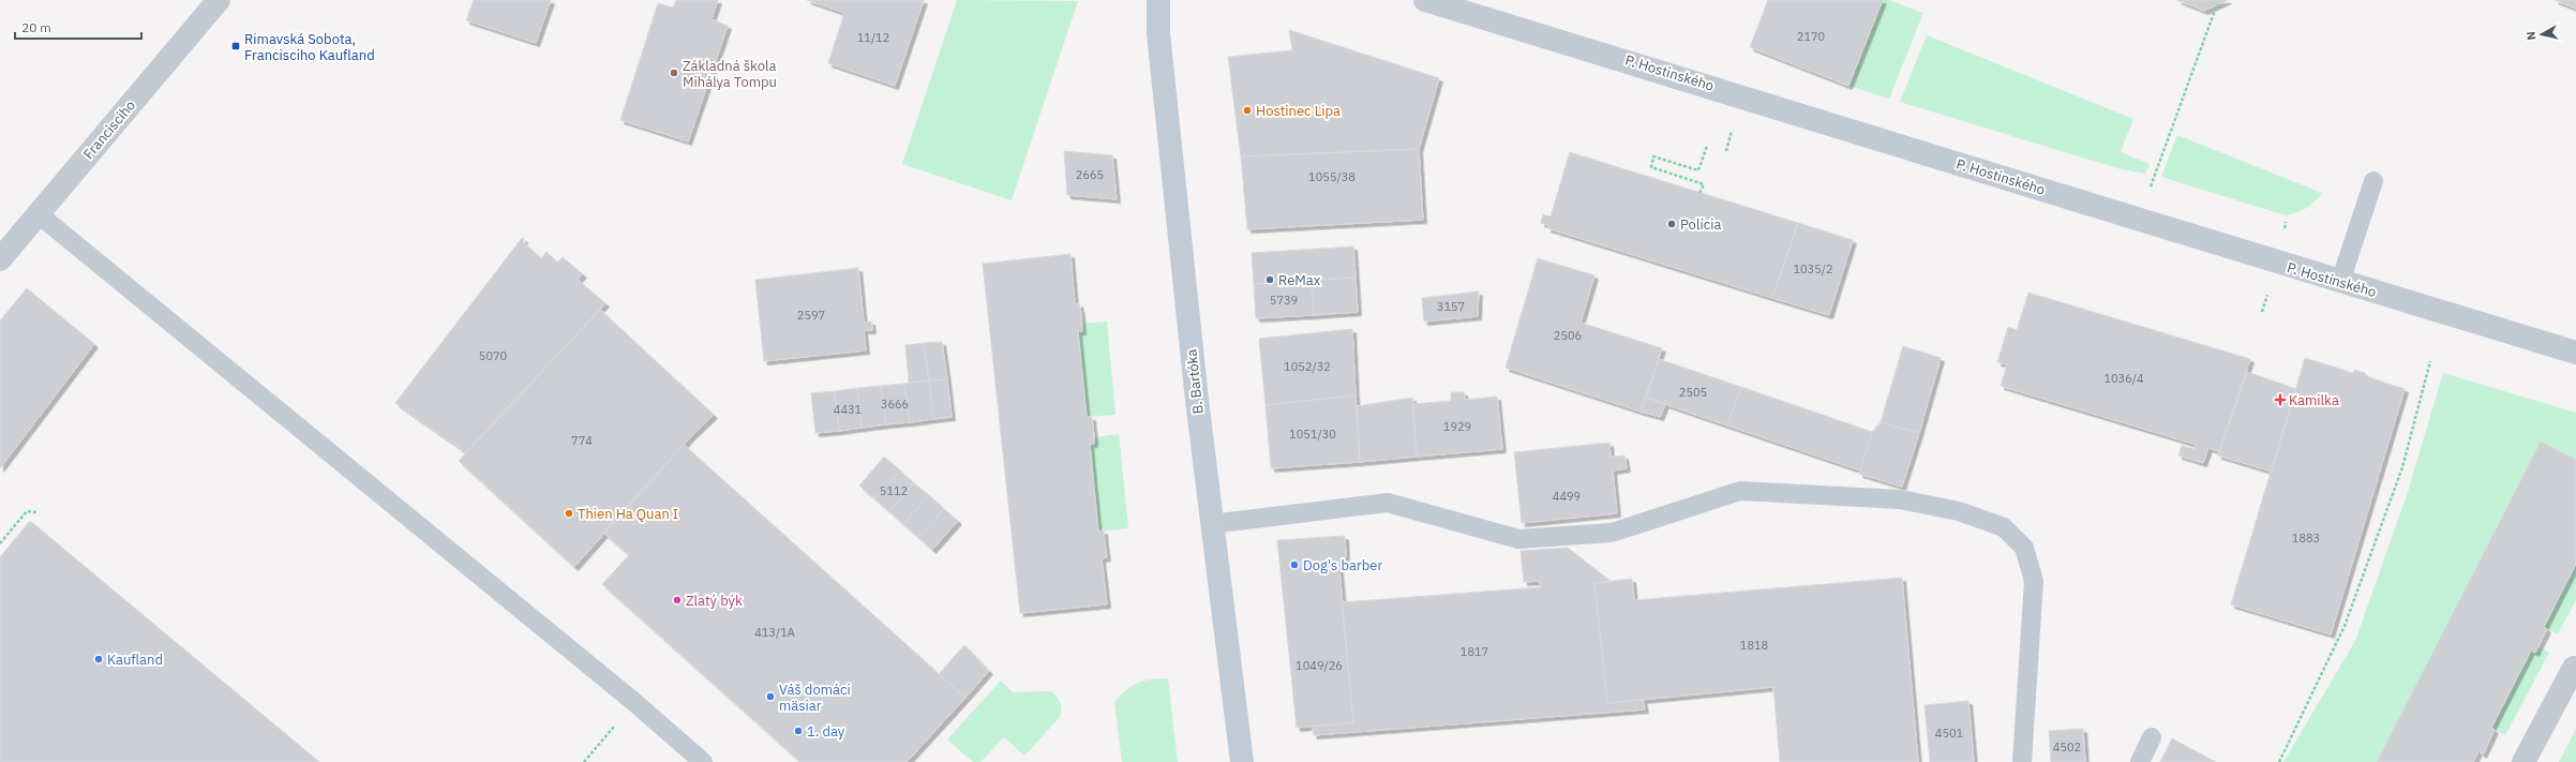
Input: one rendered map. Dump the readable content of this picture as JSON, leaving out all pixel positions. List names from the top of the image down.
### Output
{
  "streets": {
    "main road": ["B. Bartóka"],
    "street": ["P. Hostinského", "Francisciho"]
  },
  "places": {
    "transit": ["Rimavská Sobota, Francisciho Kaufland"],
    "other": [
      "Základná škola Mihálya Tompu",
      "Hostinec Lipa",
      "Polícia",
      "ReMax",
      "Thien Ha Quan I",
      "Dog's barber",
      "Zlatý býk",
      "Kaufland",
      "Váš domáci mäsiar",
      "1. day"
    ],
    "health": ["Kamilka"]
  },
  "house_numbers": [
    "2170",
    "11/12",
    "2665",
    "1055/38",
    "1035/2",
    "5739",
    "3157",
    "2597",
    "2506",
    "5070",
    "1052/32",
    "1036/4",
    "2505",
    "3666",
    "4431",
    "1929",
    "1051/30",
    "774",
    "5112",
    "4499",
    "1883",
    "413/1A",
    "1818",
    "1817",
    "1049/26",
    "4501",
    "4502"
  ],
  "scale_bar": "20 m",
  "north": "left"
}
